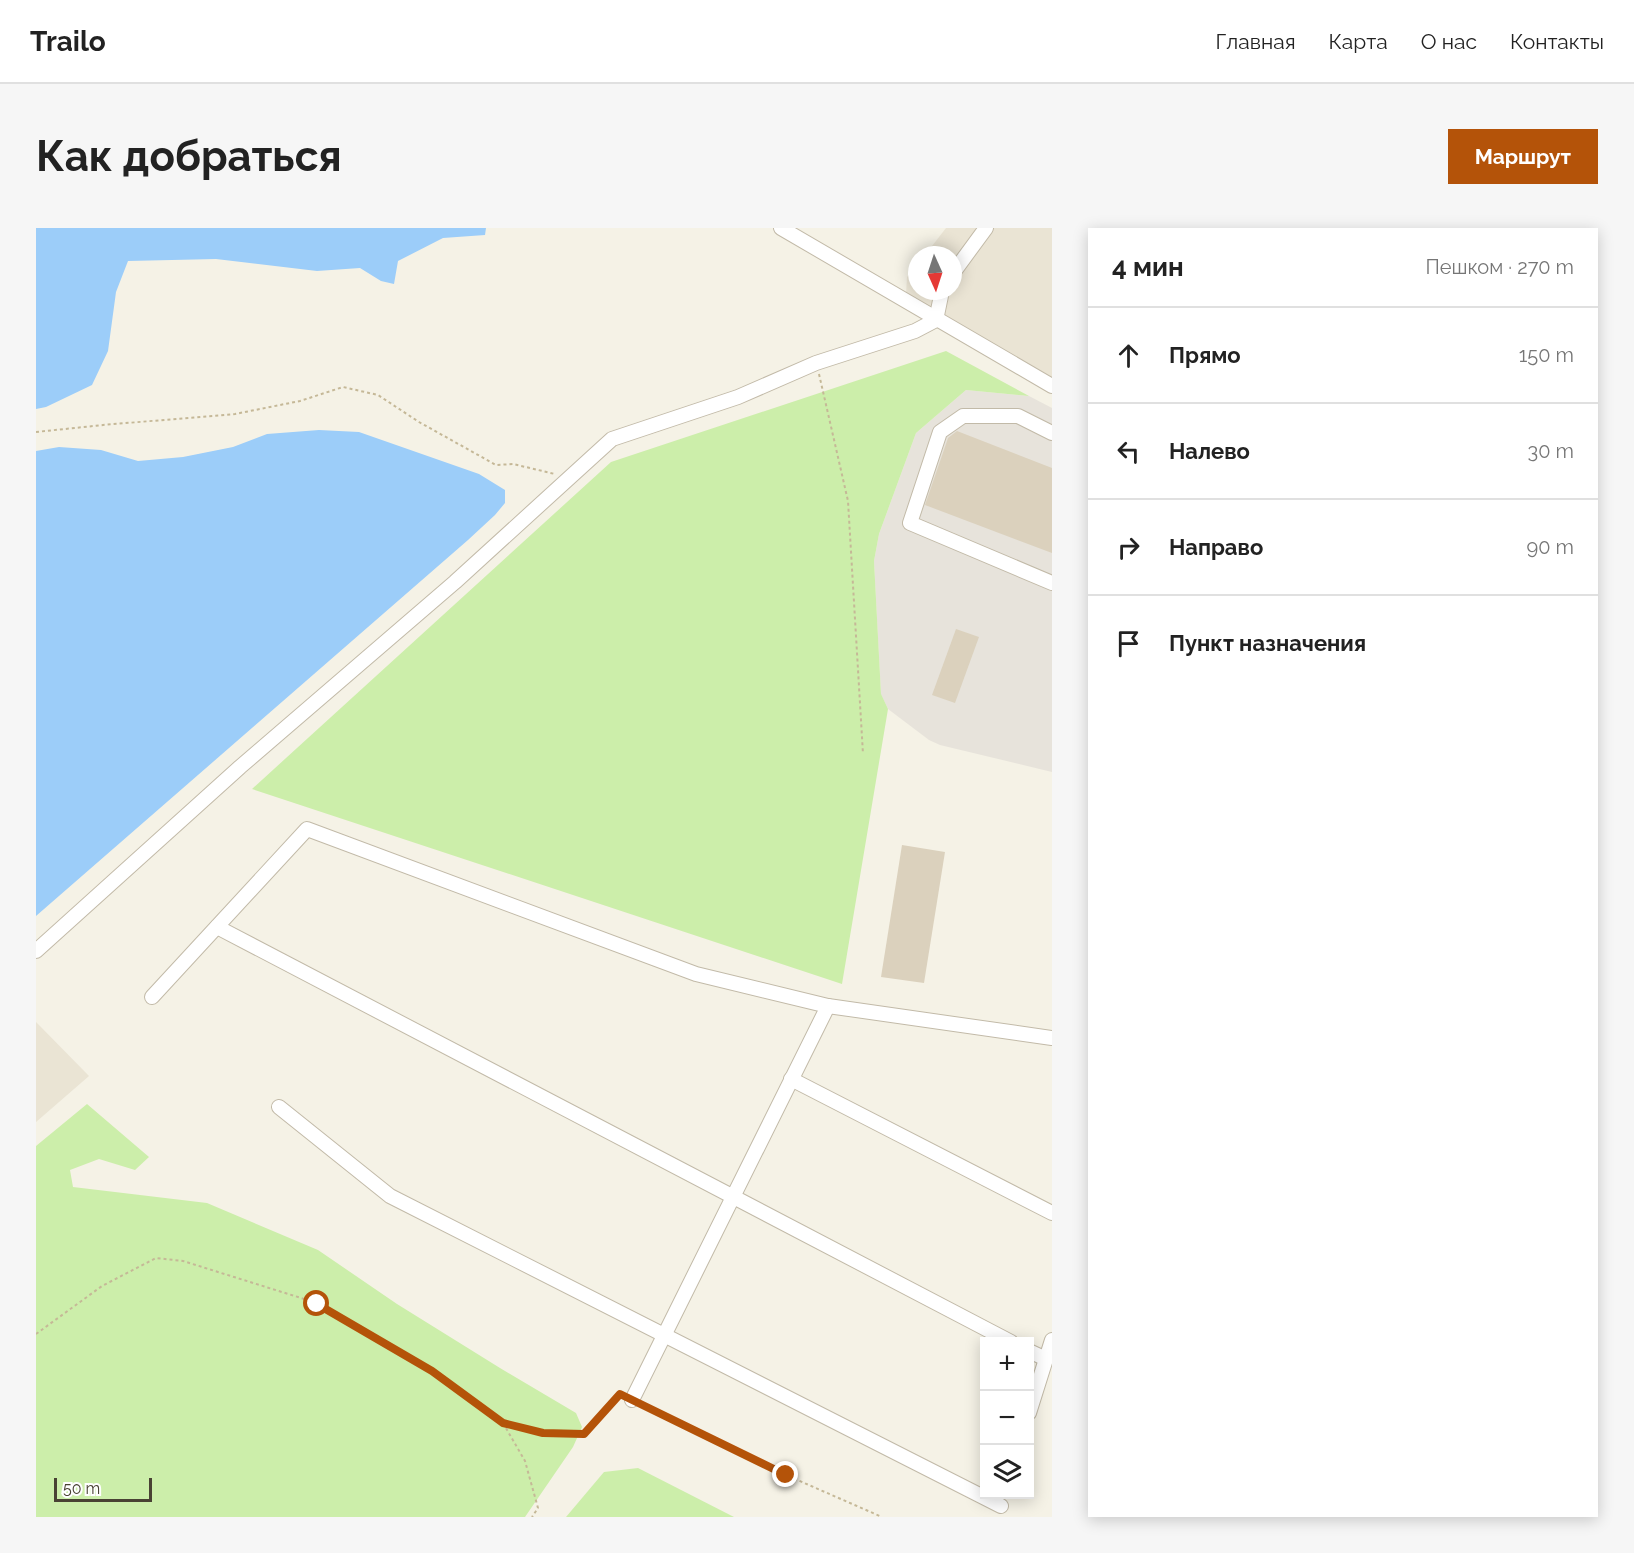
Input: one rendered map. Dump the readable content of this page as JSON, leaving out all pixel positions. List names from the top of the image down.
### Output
{
  "scale_bar": "50 m",
  "north": "bottom",
  "page": {
    "header": "Trailo",
    "nav": [
      "Главная",
      "Карта",
      "О нас",
      "Контакты"
    ],
    "buttons": "Маршрут",
    "title": "Как добраться",
    "heading": ["4 мин", "Пешком · 270 m"],
    "list": [
      ["Прямо", "150 m"],
      ["Налево", "30 m"],
      ["Направо", "90 m"],
      "Пункт назначения"
    ],
    "map_buttons": ["+", "−"],
    "scale": "50 m"
  }
}
